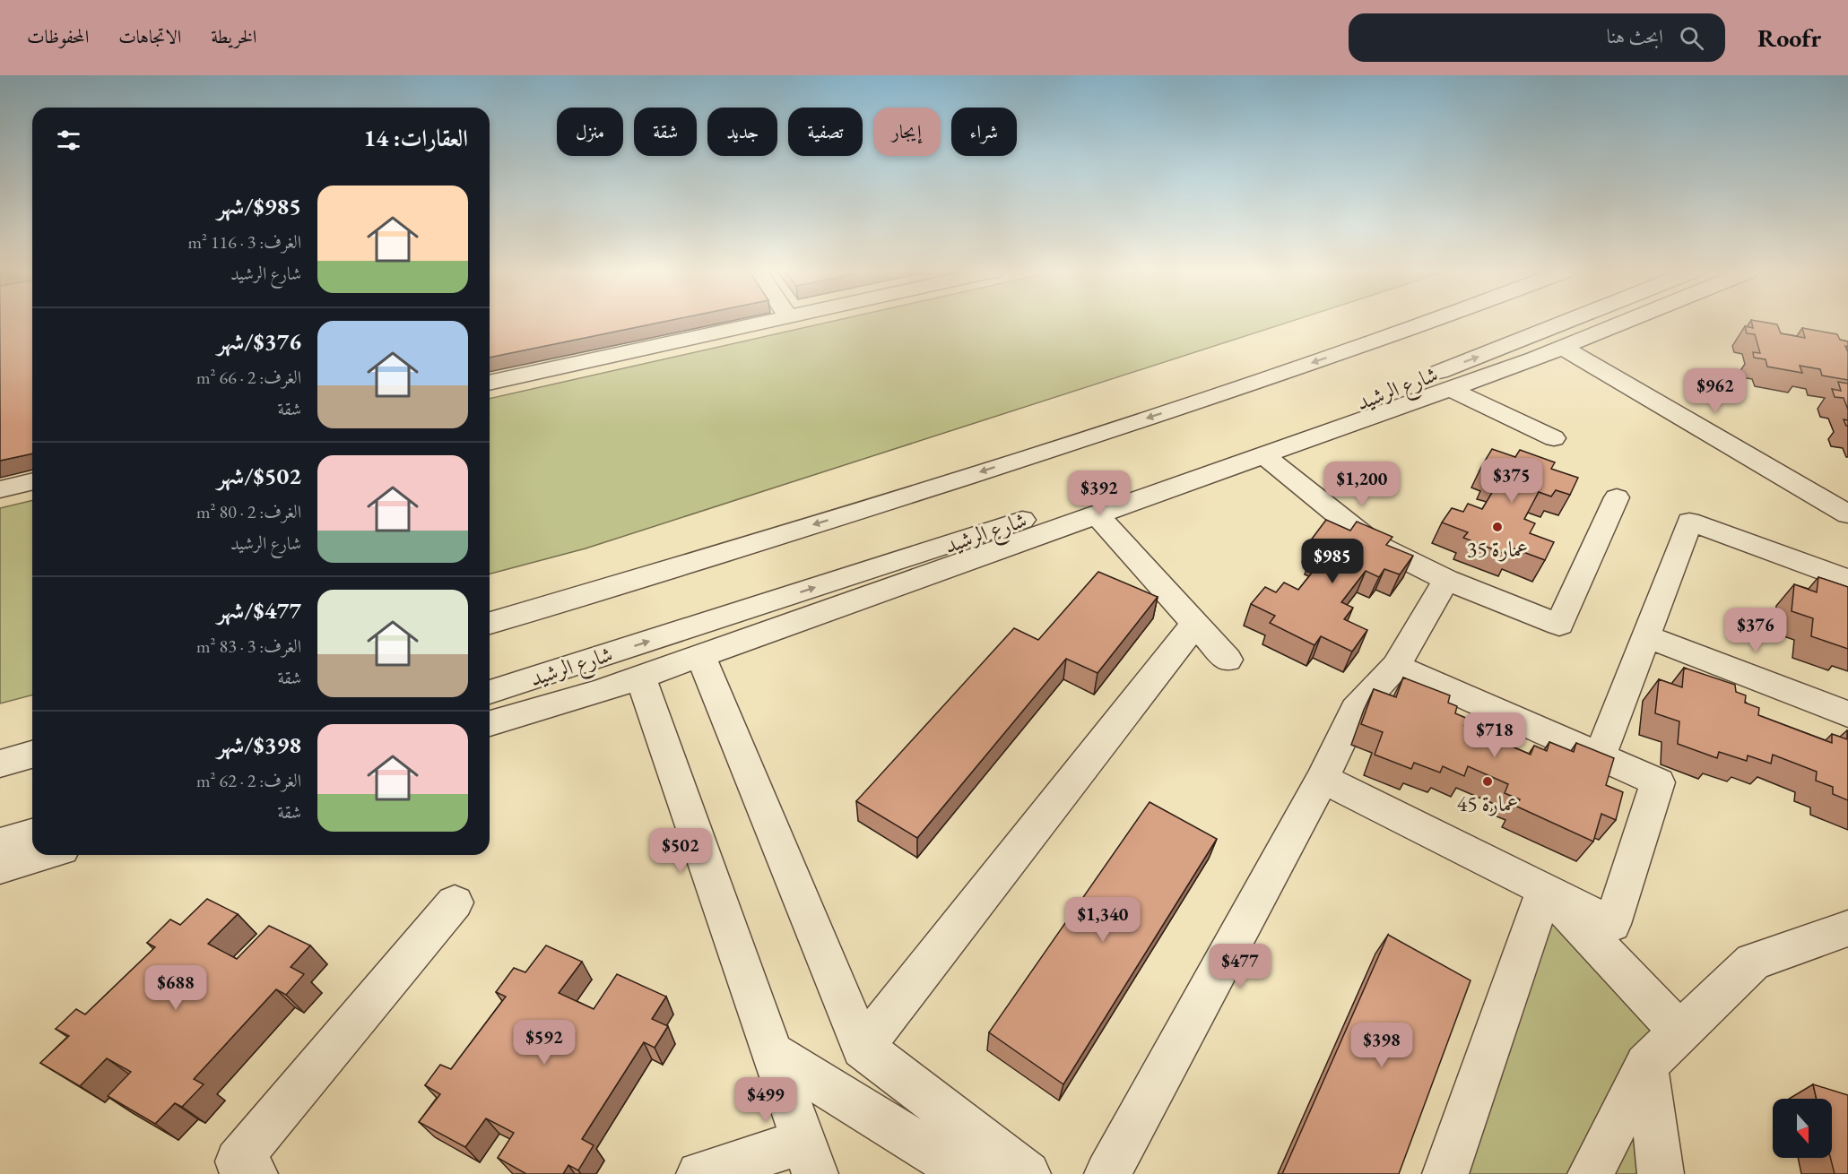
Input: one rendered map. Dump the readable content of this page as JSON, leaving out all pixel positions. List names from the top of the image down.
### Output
{
  "streets": {
    "street": ["شارع الرشيد"]
  },
  "places": ["عمارة 35", "عمارة 45"],
  "north": "bottom",
  "page": {
    "header": "Roofr",
    "search": "ابحث هنا",
    "nav": ["الخريطة", "الاتجاهات", "المحفوظات"],
    "chip": [
      "شراء",
      "إيجار",
      "تصفية",
      "جديد",
      "شقة",
      "منزل"
    ],
    "heading": "العقارات: 14",
    "list": [
      {
        "name": "$985/شهر",
        "note": "الغرف: 3 · 116 m² · شارع الرشيد"
      },
      {
        "name": "$376/شهر",
        "note": "الغرف: 2 · 66 m² · شقة"
      },
      {
        "name": "$502/شهر",
        "note": "الغرف: 2 · 80 m² · شارع الرشيد"
      },
      {
        "name": "$477/شهر",
        "note": "الغرف: 3 · 83 m² · شقة"
      },
      {
        "name": "$398/شهر",
        "note": "الغرف: 2 · 62 m² · شقة"
      }
    ],
    "price": [
      "$962",
      "$375",
      "$1,200",
      "$392",
      "$985",
      "$376",
      "$718",
      "$502",
      "$1,340",
      "$477",
      "$688",
      "$592",
      "$398",
      "$499"
    ]
  }
}
